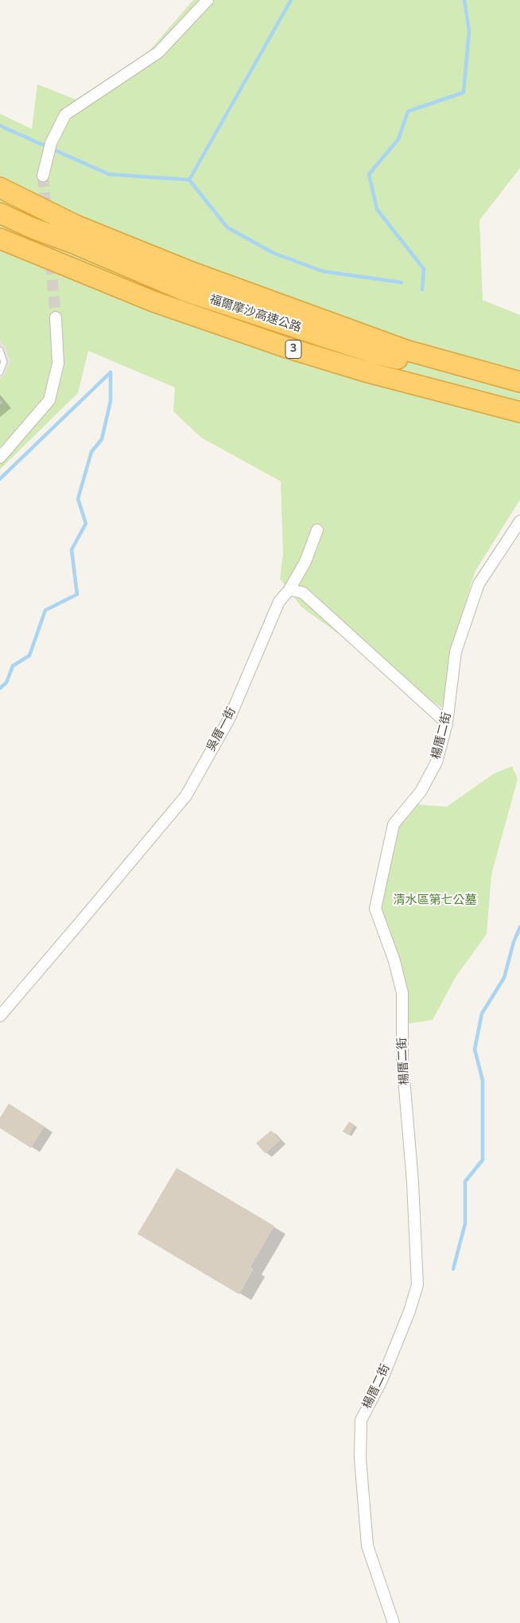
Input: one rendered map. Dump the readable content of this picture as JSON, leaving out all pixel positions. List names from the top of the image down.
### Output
{
  "streets": {
    "highway": ["福爾摩沙高速公路", "3"],
    "street": ["吳厝一街", "楊厝二街"]
  },
  "parks": ["清水區第七公墓"]
}
